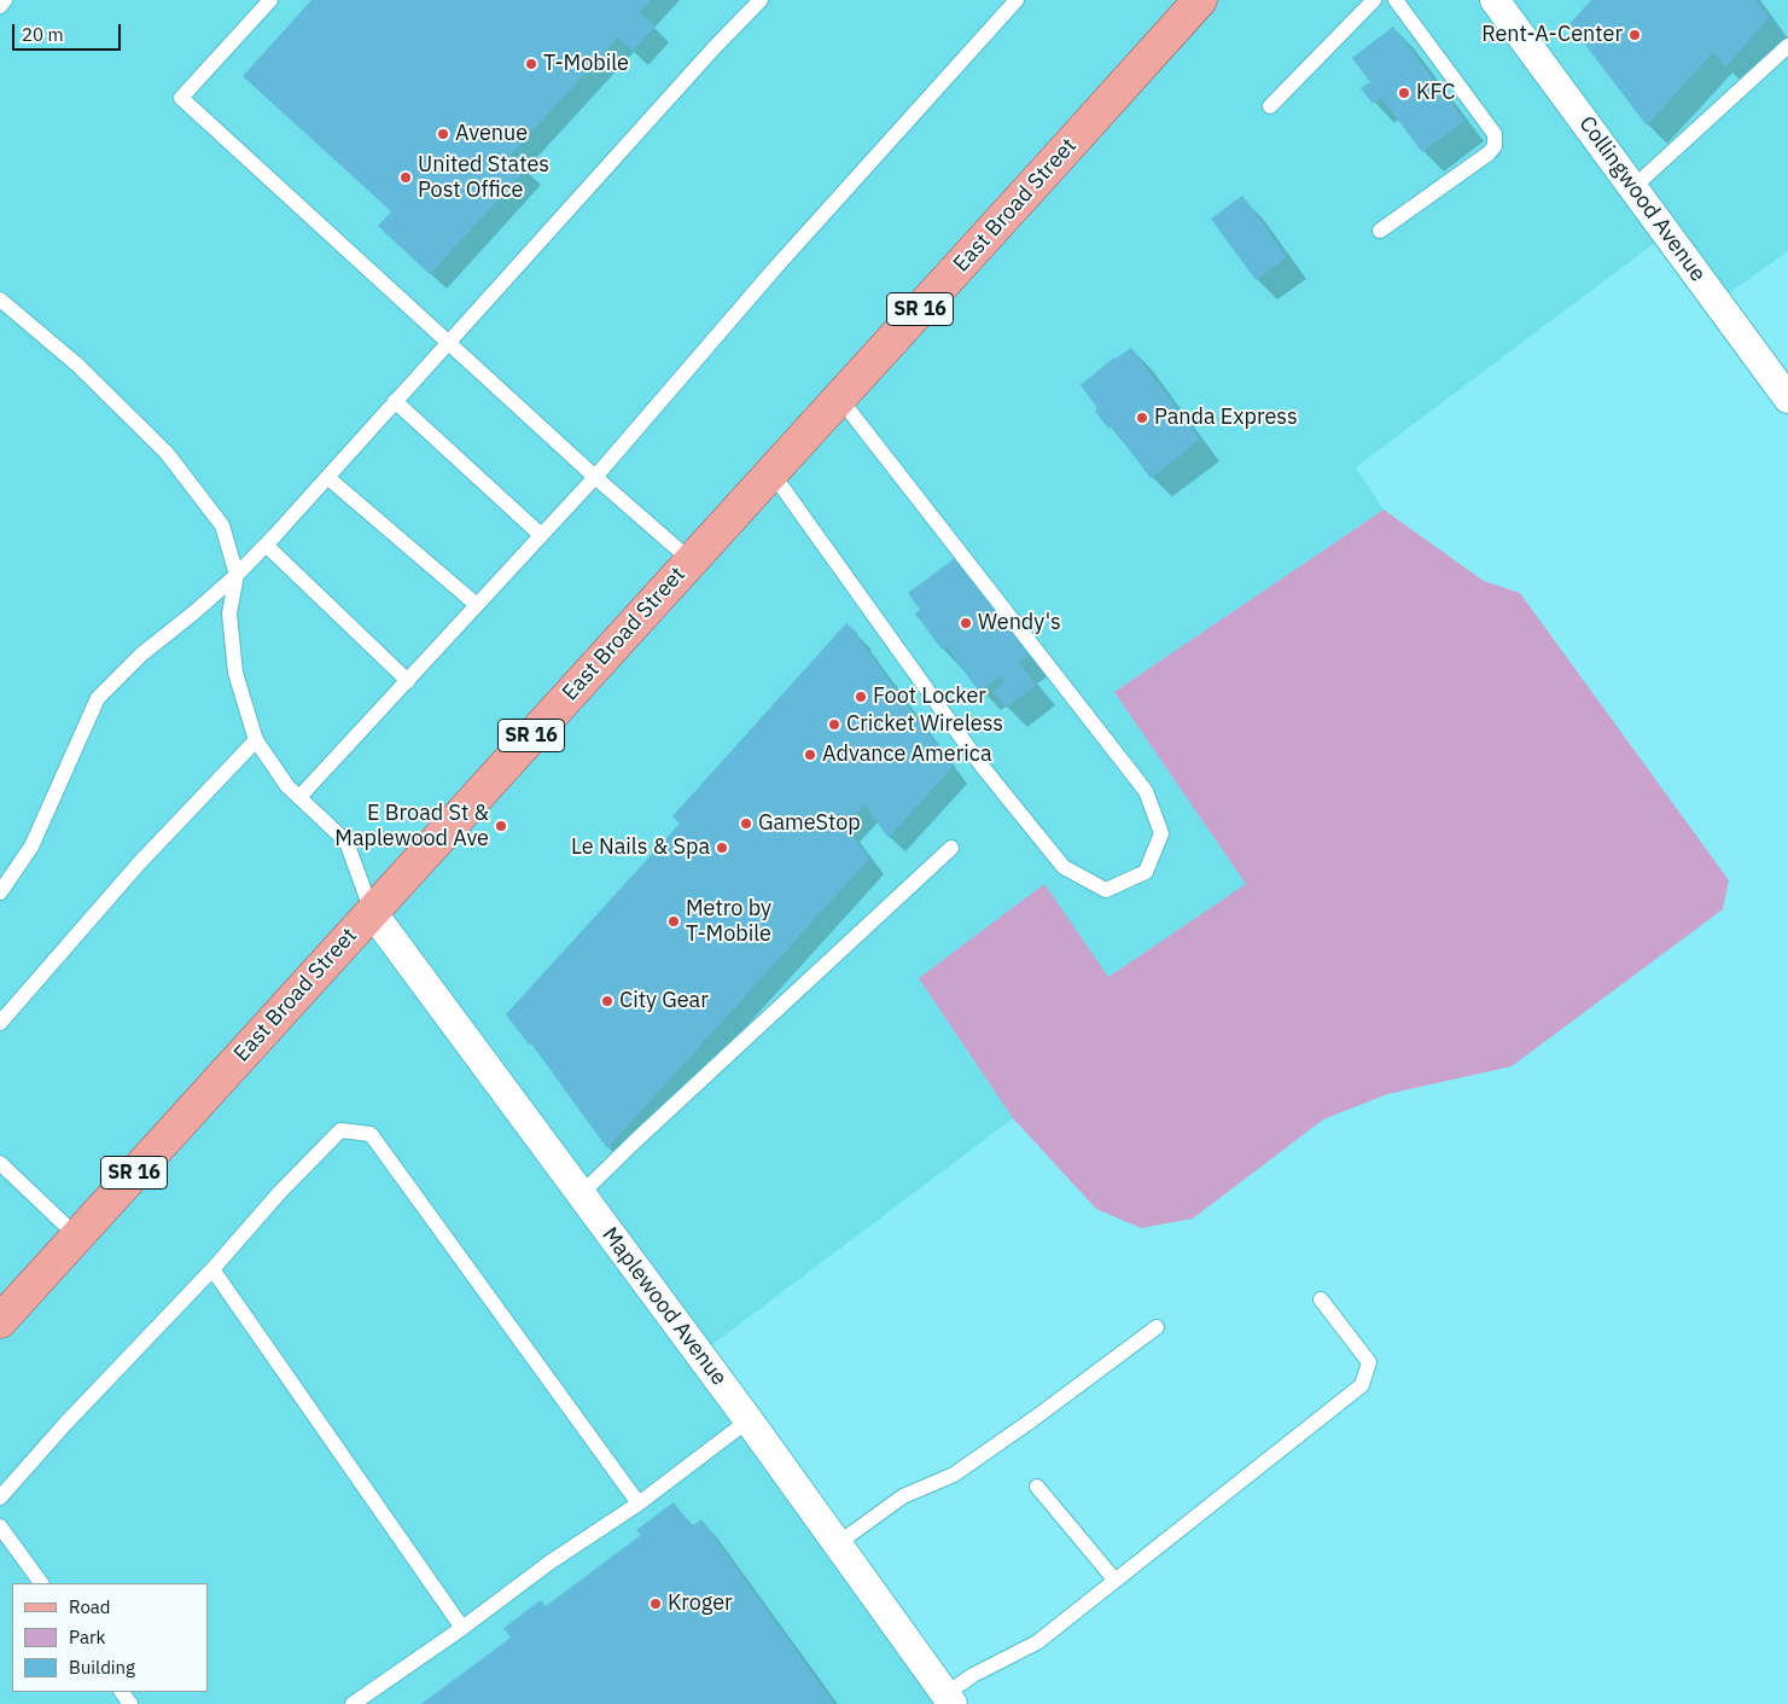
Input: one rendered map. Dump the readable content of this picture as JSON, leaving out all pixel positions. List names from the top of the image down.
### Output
{
  "streets": {
    "main road": ["East Broad Street", "SR 16"],
    "street": ["Collingwood Avenue", "Maplewood Avenue"]
  },
  "crossings": [
    ["East Broad Street", "Maplewood Avenue"]
  ],
  "places": [
    "Rent-A-Center",
    "T-Mobile",
    "KFC",
    "Avenue",
    "United States Post Office",
    "Panda Express",
    "Wendy's",
    "Foot Locker",
    "Cricket Wireless",
    "Advance America",
    "GameStop",
    "E Broad St & Maplewood Ave",
    "Le Nails & Spa",
    "Metro by T-Mobile",
    "City Gear",
    "Kroger"
  ],
  "legend": ["Road", "Park", "Building"],
  "scale_bar": "20 m"
}
